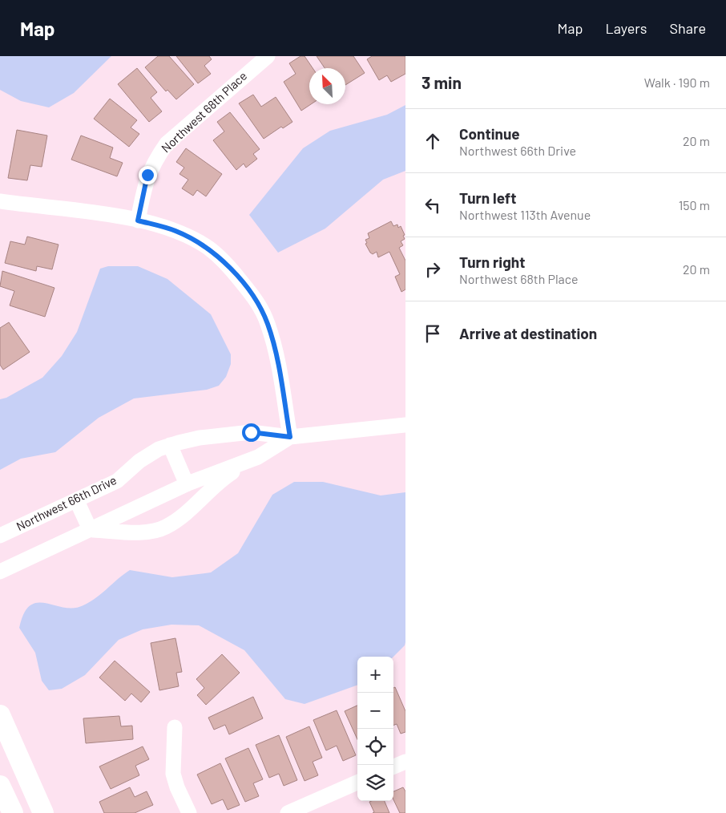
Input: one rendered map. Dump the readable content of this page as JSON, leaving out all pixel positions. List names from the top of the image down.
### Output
{
  "streets": {
    "street": ["Northwest 68th Place", "Northwest 66th Drive"]
  },
  "north": "top left",
  "page": {
    "header": "Map",
    "nav": ["Map", "Layers", "Share"],
    "heading": ["3 min", "Walk · 190 m"],
    "list": [
      ["Continue", "Northwest 66th Drive", "20 m"],
      ["Turn left", "Northwest 113th Avenue", "150 m"],
      ["Turn right", "Northwest 68th Place", "20 m"],
      "Arrive at destination"
    ],
    "map_buttons": ["+", "−"]
  }
}
